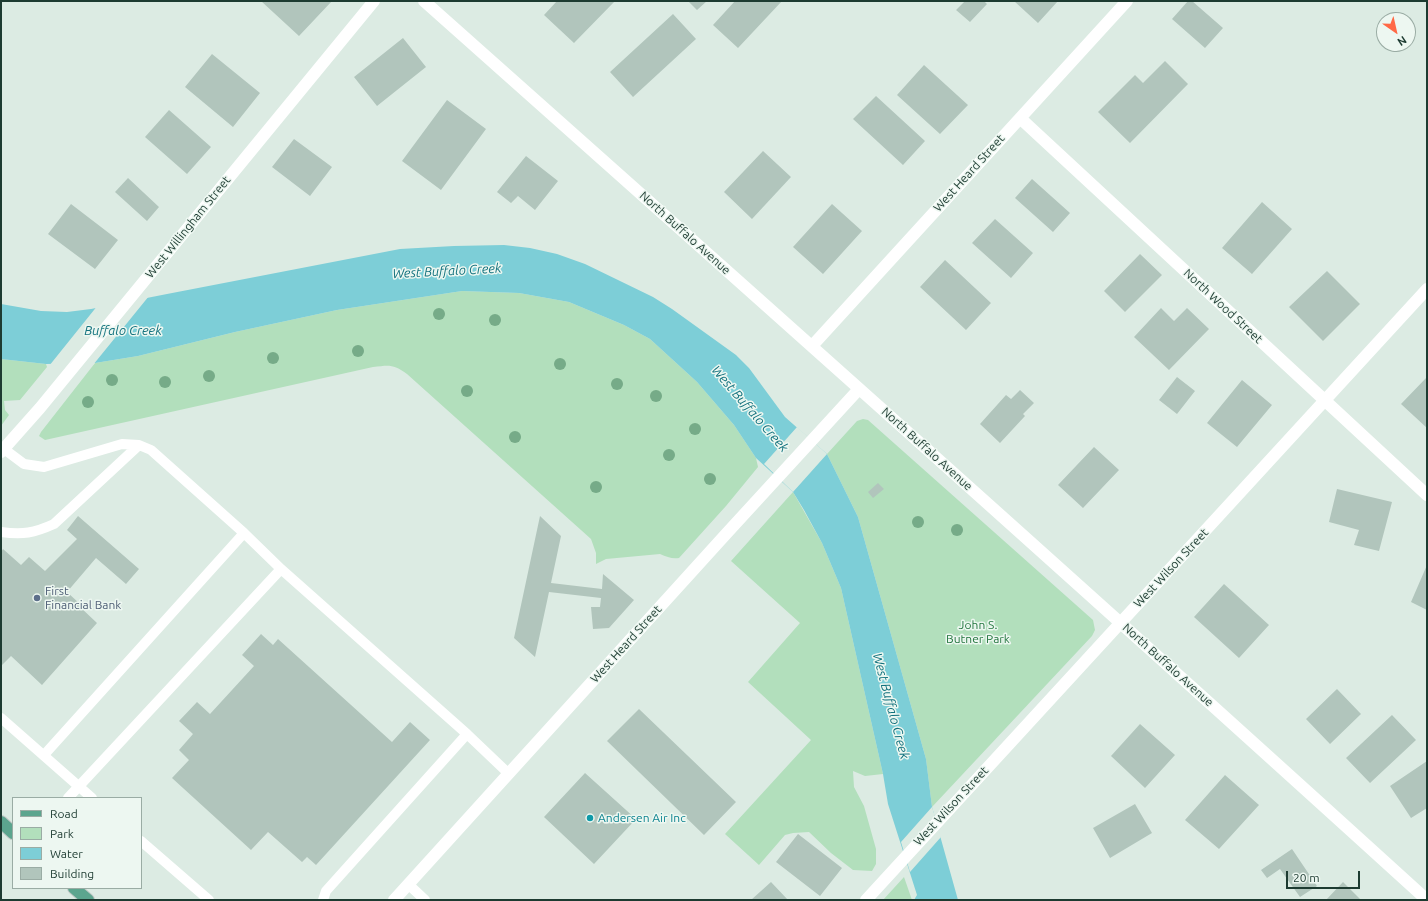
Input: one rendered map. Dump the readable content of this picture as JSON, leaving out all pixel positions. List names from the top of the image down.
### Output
{
  "streets": {
    "street": [
      "West Heard Street",
      "West Willingham Street",
      "North Buffalo Avenue",
      "North Wood Street",
      "West Wilson Street"
    ]
  },
  "crossings": [
    ["West Heard Street", "North Buffalo Avenue"],
    ["West Heard Street", "North Wood Street"],
    ["North Buffalo Avenue", "West Wilson Street"],
    ["North Wood Street", "West Wilson Street"]
  ],
  "water": ["West Buffalo Creek", "Buffalo Creek"],
  "parks": ["John S. Butner Park"],
  "places": ["First Financial Bank", "Andersen Air Inc"],
  "legend": [
    "Road",
    "Park",
    "Water",
    "Building"
  ],
  "scale_bar": "20 m",
  "north": "bottom right"
}
